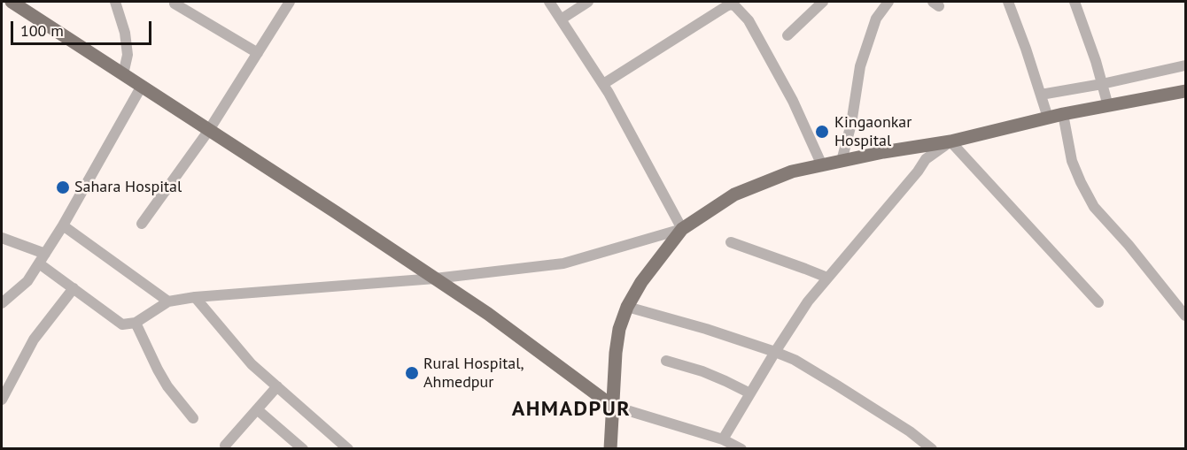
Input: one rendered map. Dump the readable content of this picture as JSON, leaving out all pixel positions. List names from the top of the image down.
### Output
{
  "districts": ["AHMADPUR"],
  "places": ["Kingaonkar Hospital", "Sahara Hospital", "Rural Hospital, Ahmedpur"],
  "scale_bar": "100 m"
}
